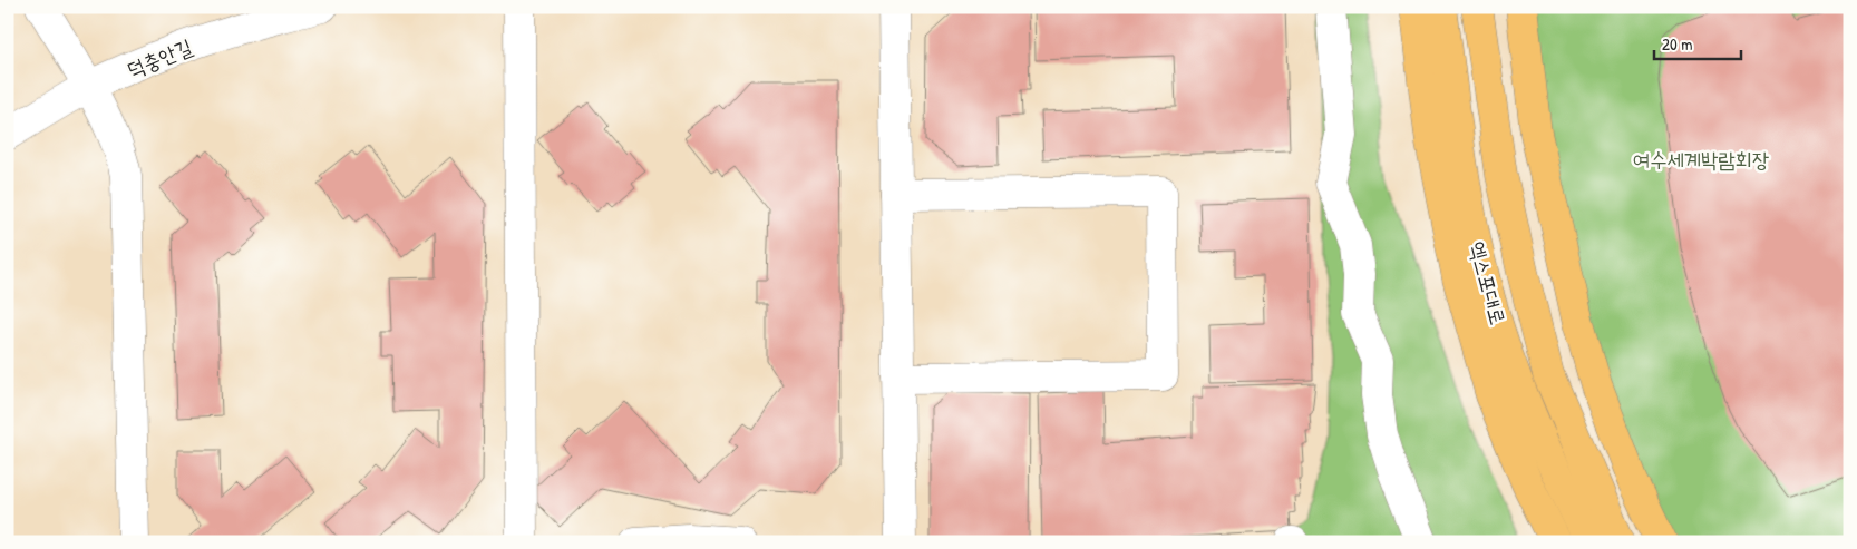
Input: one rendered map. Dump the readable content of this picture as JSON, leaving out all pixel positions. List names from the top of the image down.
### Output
{
  "streets": {
    "main road": ["엑스포대로"],
    "street": ["덕충안길"]
  },
  "parks": ["여수세계박람회장"],
  "scale_bar": "20 m"
}
